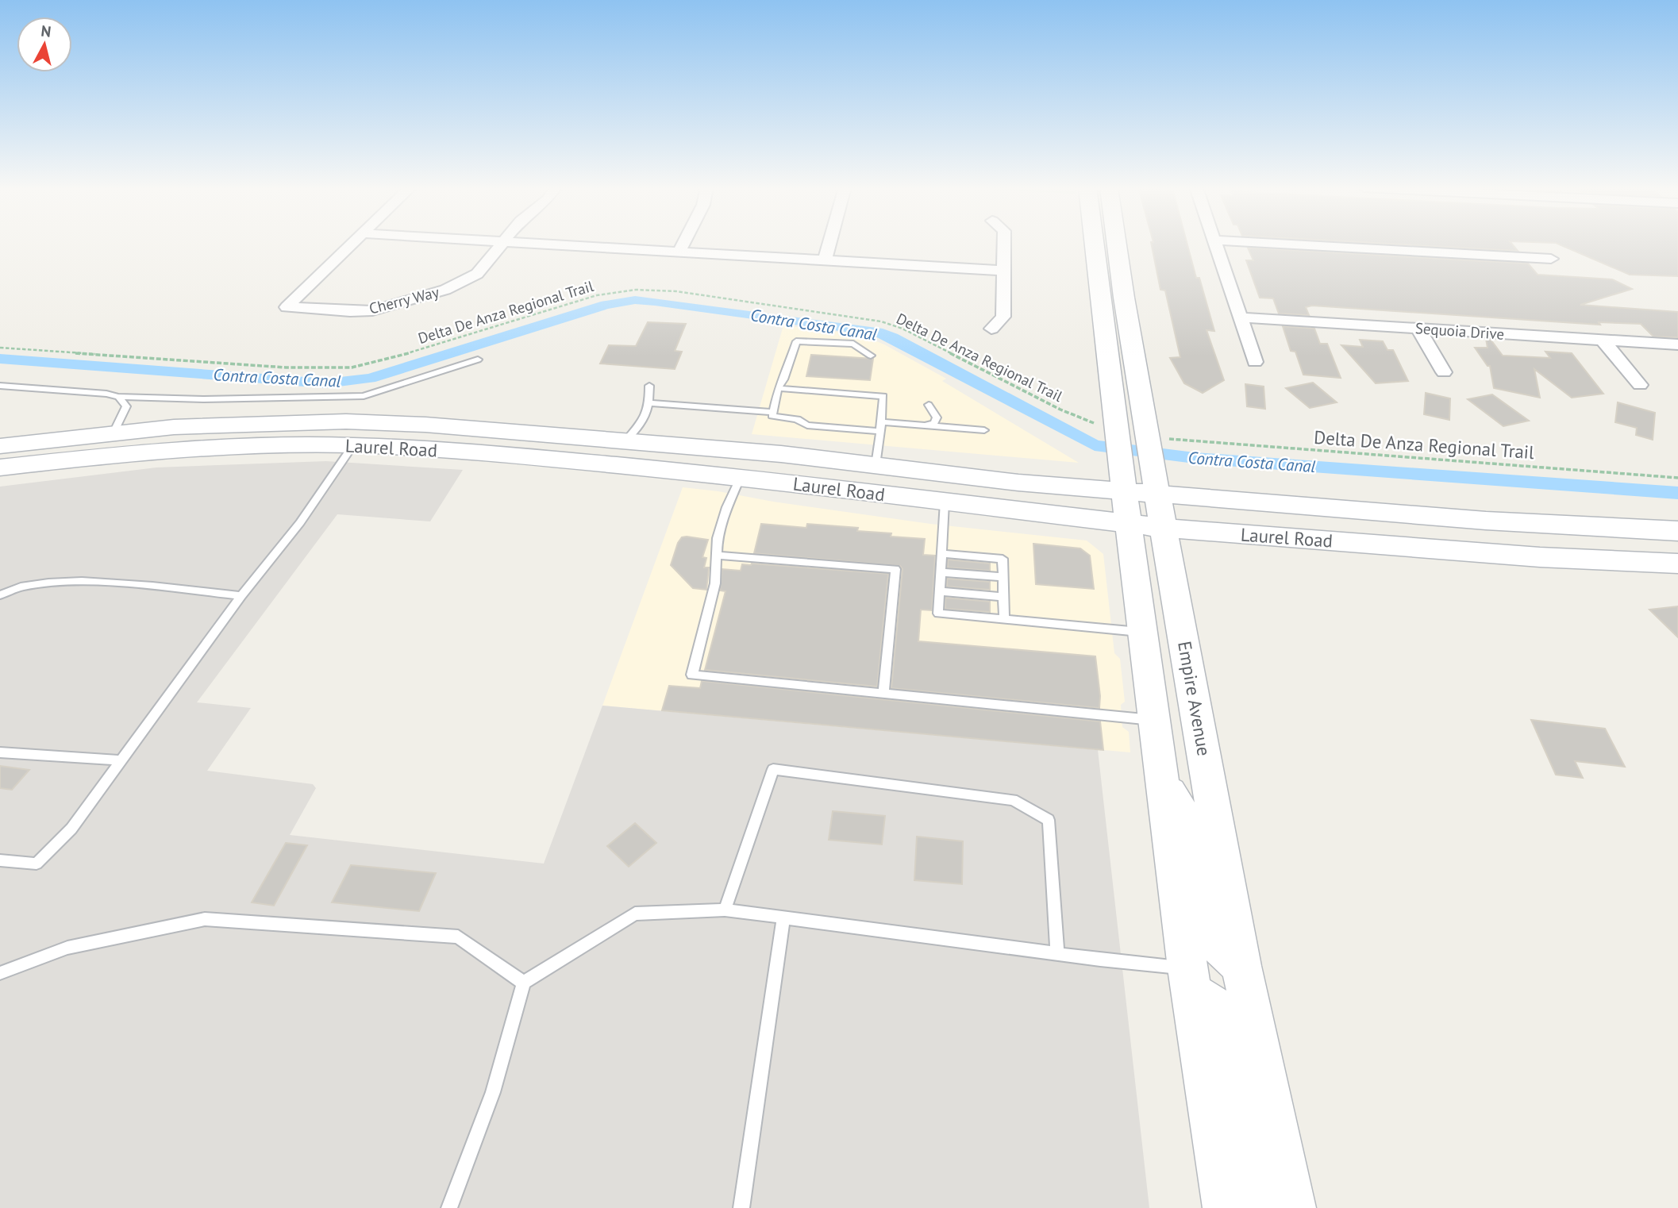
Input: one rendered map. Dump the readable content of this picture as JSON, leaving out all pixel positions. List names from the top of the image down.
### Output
{
  "streets": {
    "main road": ["Laurel Road", "Empire Avenue"],
    "street": ["Cherry Way", "Sequoia Drive"],
    "path": ["Delta De Anza Regional Trail"]
  },
  "crossings": [
    ["Delta De Anza Regional Trail", "Empire Avenue"],
    ["Laurel Road", "Empire Avenue"]
  ],
  "water": ["Contra Costa Canal"],
  "north": "top"
}
